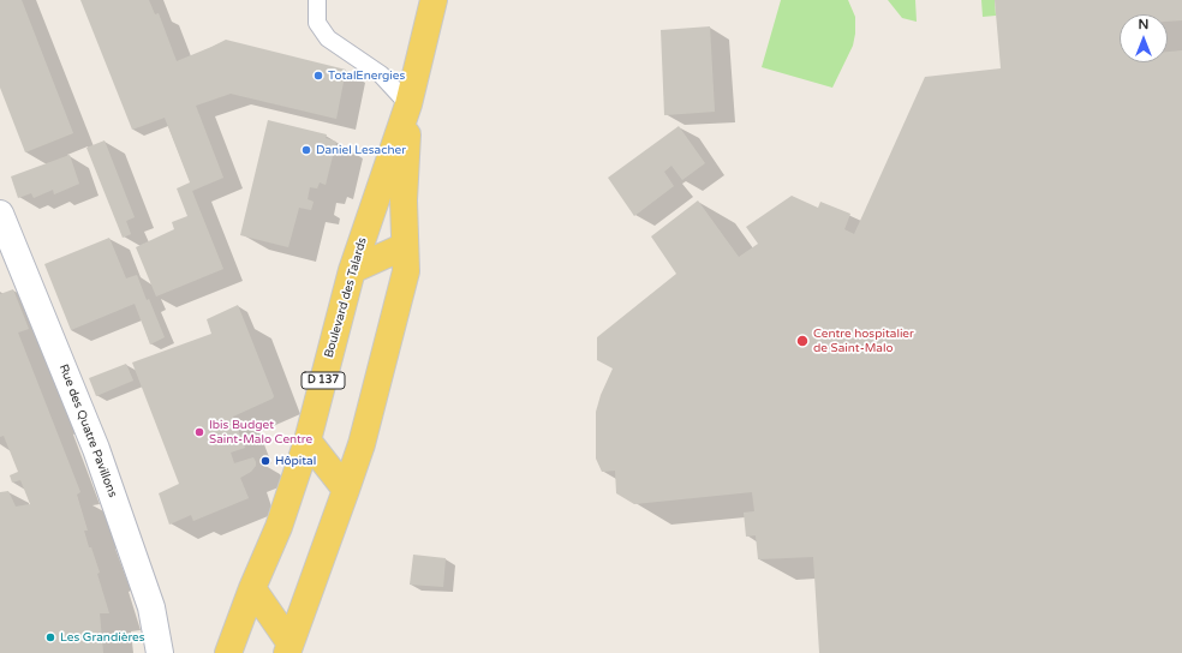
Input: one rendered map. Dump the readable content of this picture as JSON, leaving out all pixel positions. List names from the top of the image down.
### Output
{
  "streets": {
    "main road": ["Boulevard des Talards", "D 137"],
    "street": ["Rue des Quatre Pavillons"]
  },
  "places": [
    "TotalEnergies",
    "Daniel Lesacher",
    "Centre hospitalier de Saint-Malo",
    "Ibis Budget Saint-Malo Centre",
    "Hôpital",
    "Les Grandières"
  ],
  "north": "top"
}
